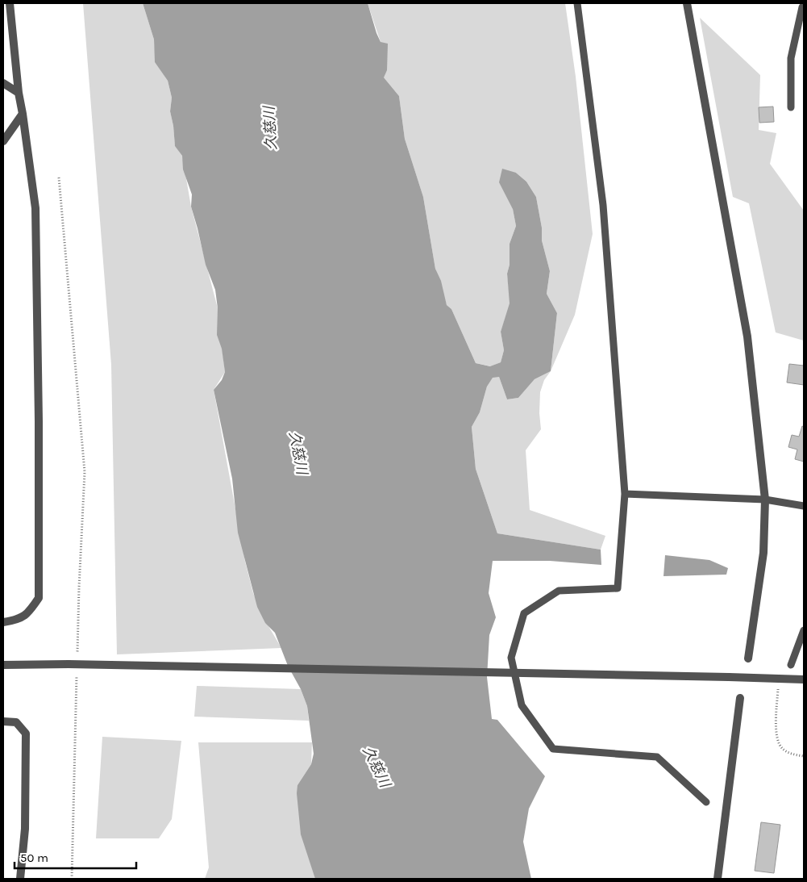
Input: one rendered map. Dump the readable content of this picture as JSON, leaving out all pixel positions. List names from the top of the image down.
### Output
{
  "water": ["久慈川"],
  "scale_bar": "50 m"
}
